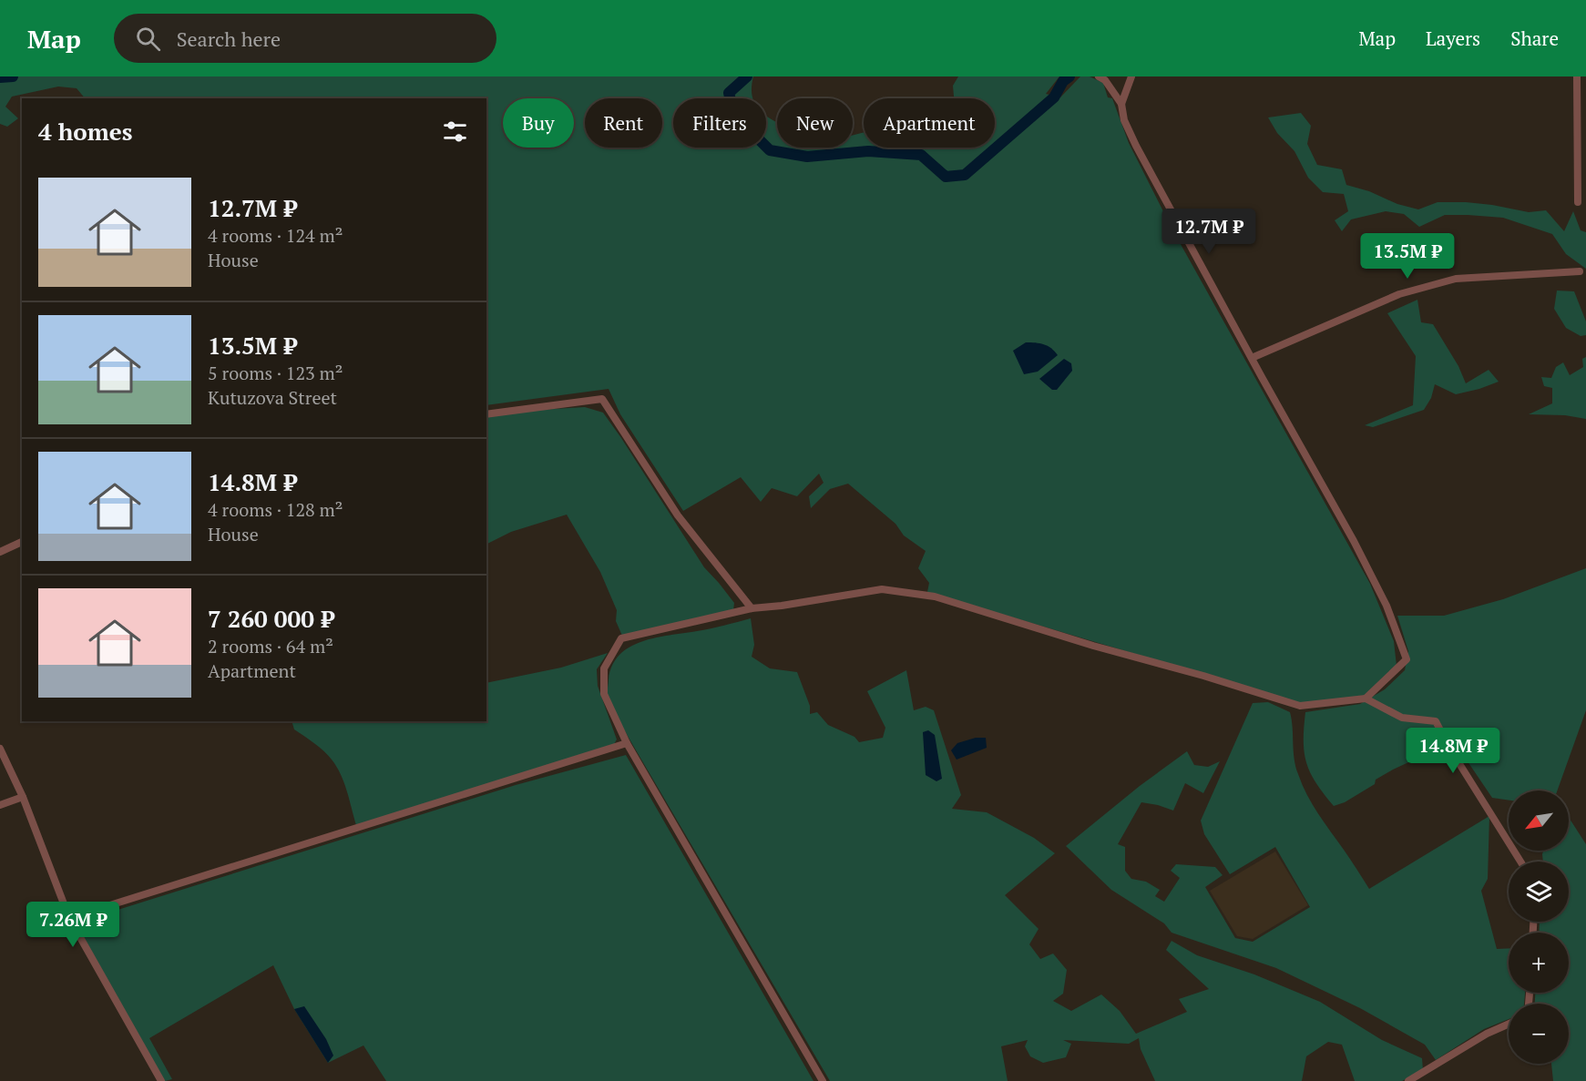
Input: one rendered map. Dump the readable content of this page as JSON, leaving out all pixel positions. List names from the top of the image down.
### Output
{
  "north": "bottom left",
  "page": {
    "header": "Map",
    "search": "Search here",
    "nav": ["Map", "Layers", "Share"],
    "chip": [
      "Buy",
      "Rent",
      "Filters",
      "New",
      "Apartment"
    ],
    "heading": "4 homes",
    "list": [
      {
        "name": "12.7M ₽",
        "note": "4 rooms · 124 m² · House"
      },
      {
        "name": "13.5M ₽",
        "note": "5 rooms · 123 m² · Kutuzova Street"
      },
      {
        "name": "14.8M ₽",
        "note": "4 rooms · 128 m² · House"
      },
      {
        "name": "7 260 000 ₽",
        "note": "2 rooms · 64 m² · Apartment"
      }
    ],
    "price": [
      "12.7M ₽",
      "13.5M ₽",
      "14.8M ₽",
      "7.26M ₽"
    ],
    "map_buttons": ["+", "−"]
  }
}
